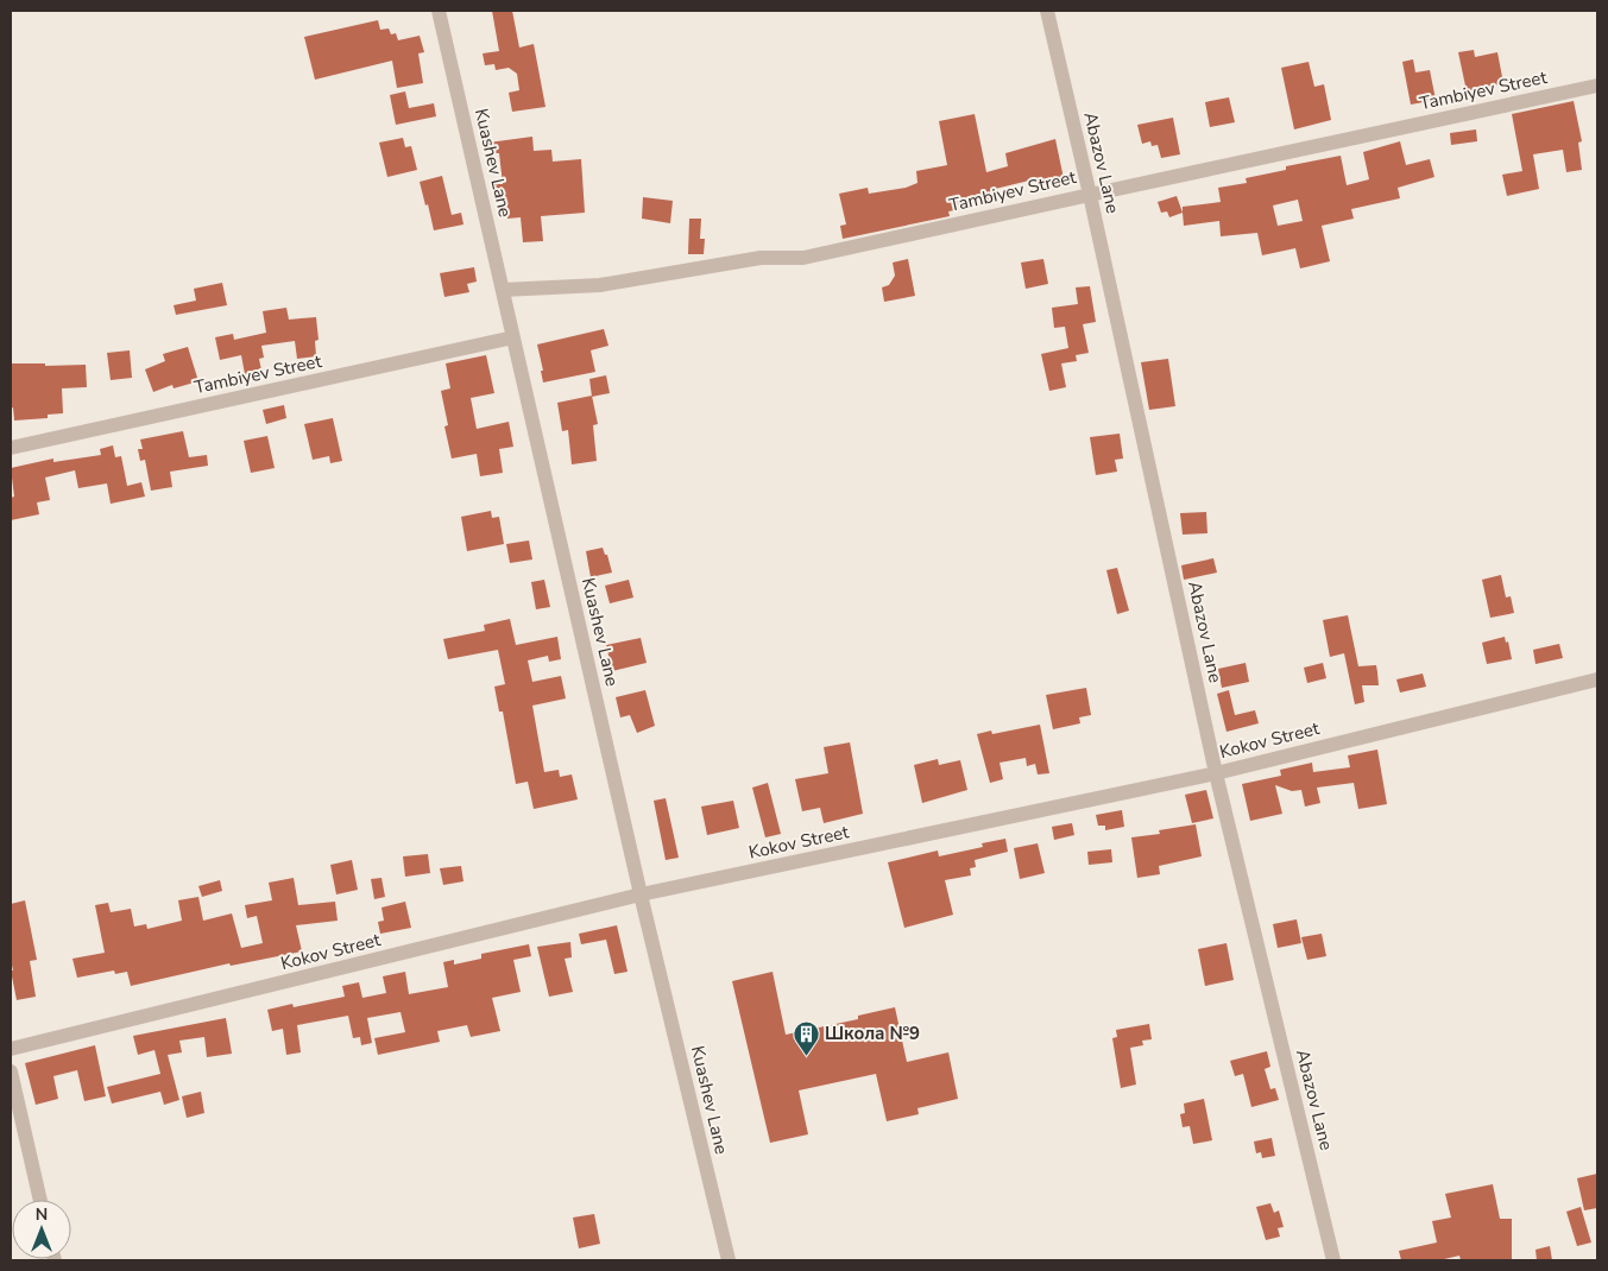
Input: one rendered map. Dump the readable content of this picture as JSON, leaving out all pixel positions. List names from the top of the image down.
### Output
{
  "streets": {
    "street": [
      "Tambiyev Street",
      "Kuashev Lane",
      "Abazov Lane",
      "Kokov Street"
    ]
  },
  "crossings": [
    ["Tambiyev Street", "Kuashev Lane"],
    ["Tambiyev Street", "Abazov Lane"],
    ["Kuashev Lane", "Kokov Street"],
    ["Abazov Lane", "Kokov Street"]
  ],
  "places": {
    "building": ["Школа №9"]
  },
  "north": "top"
}
